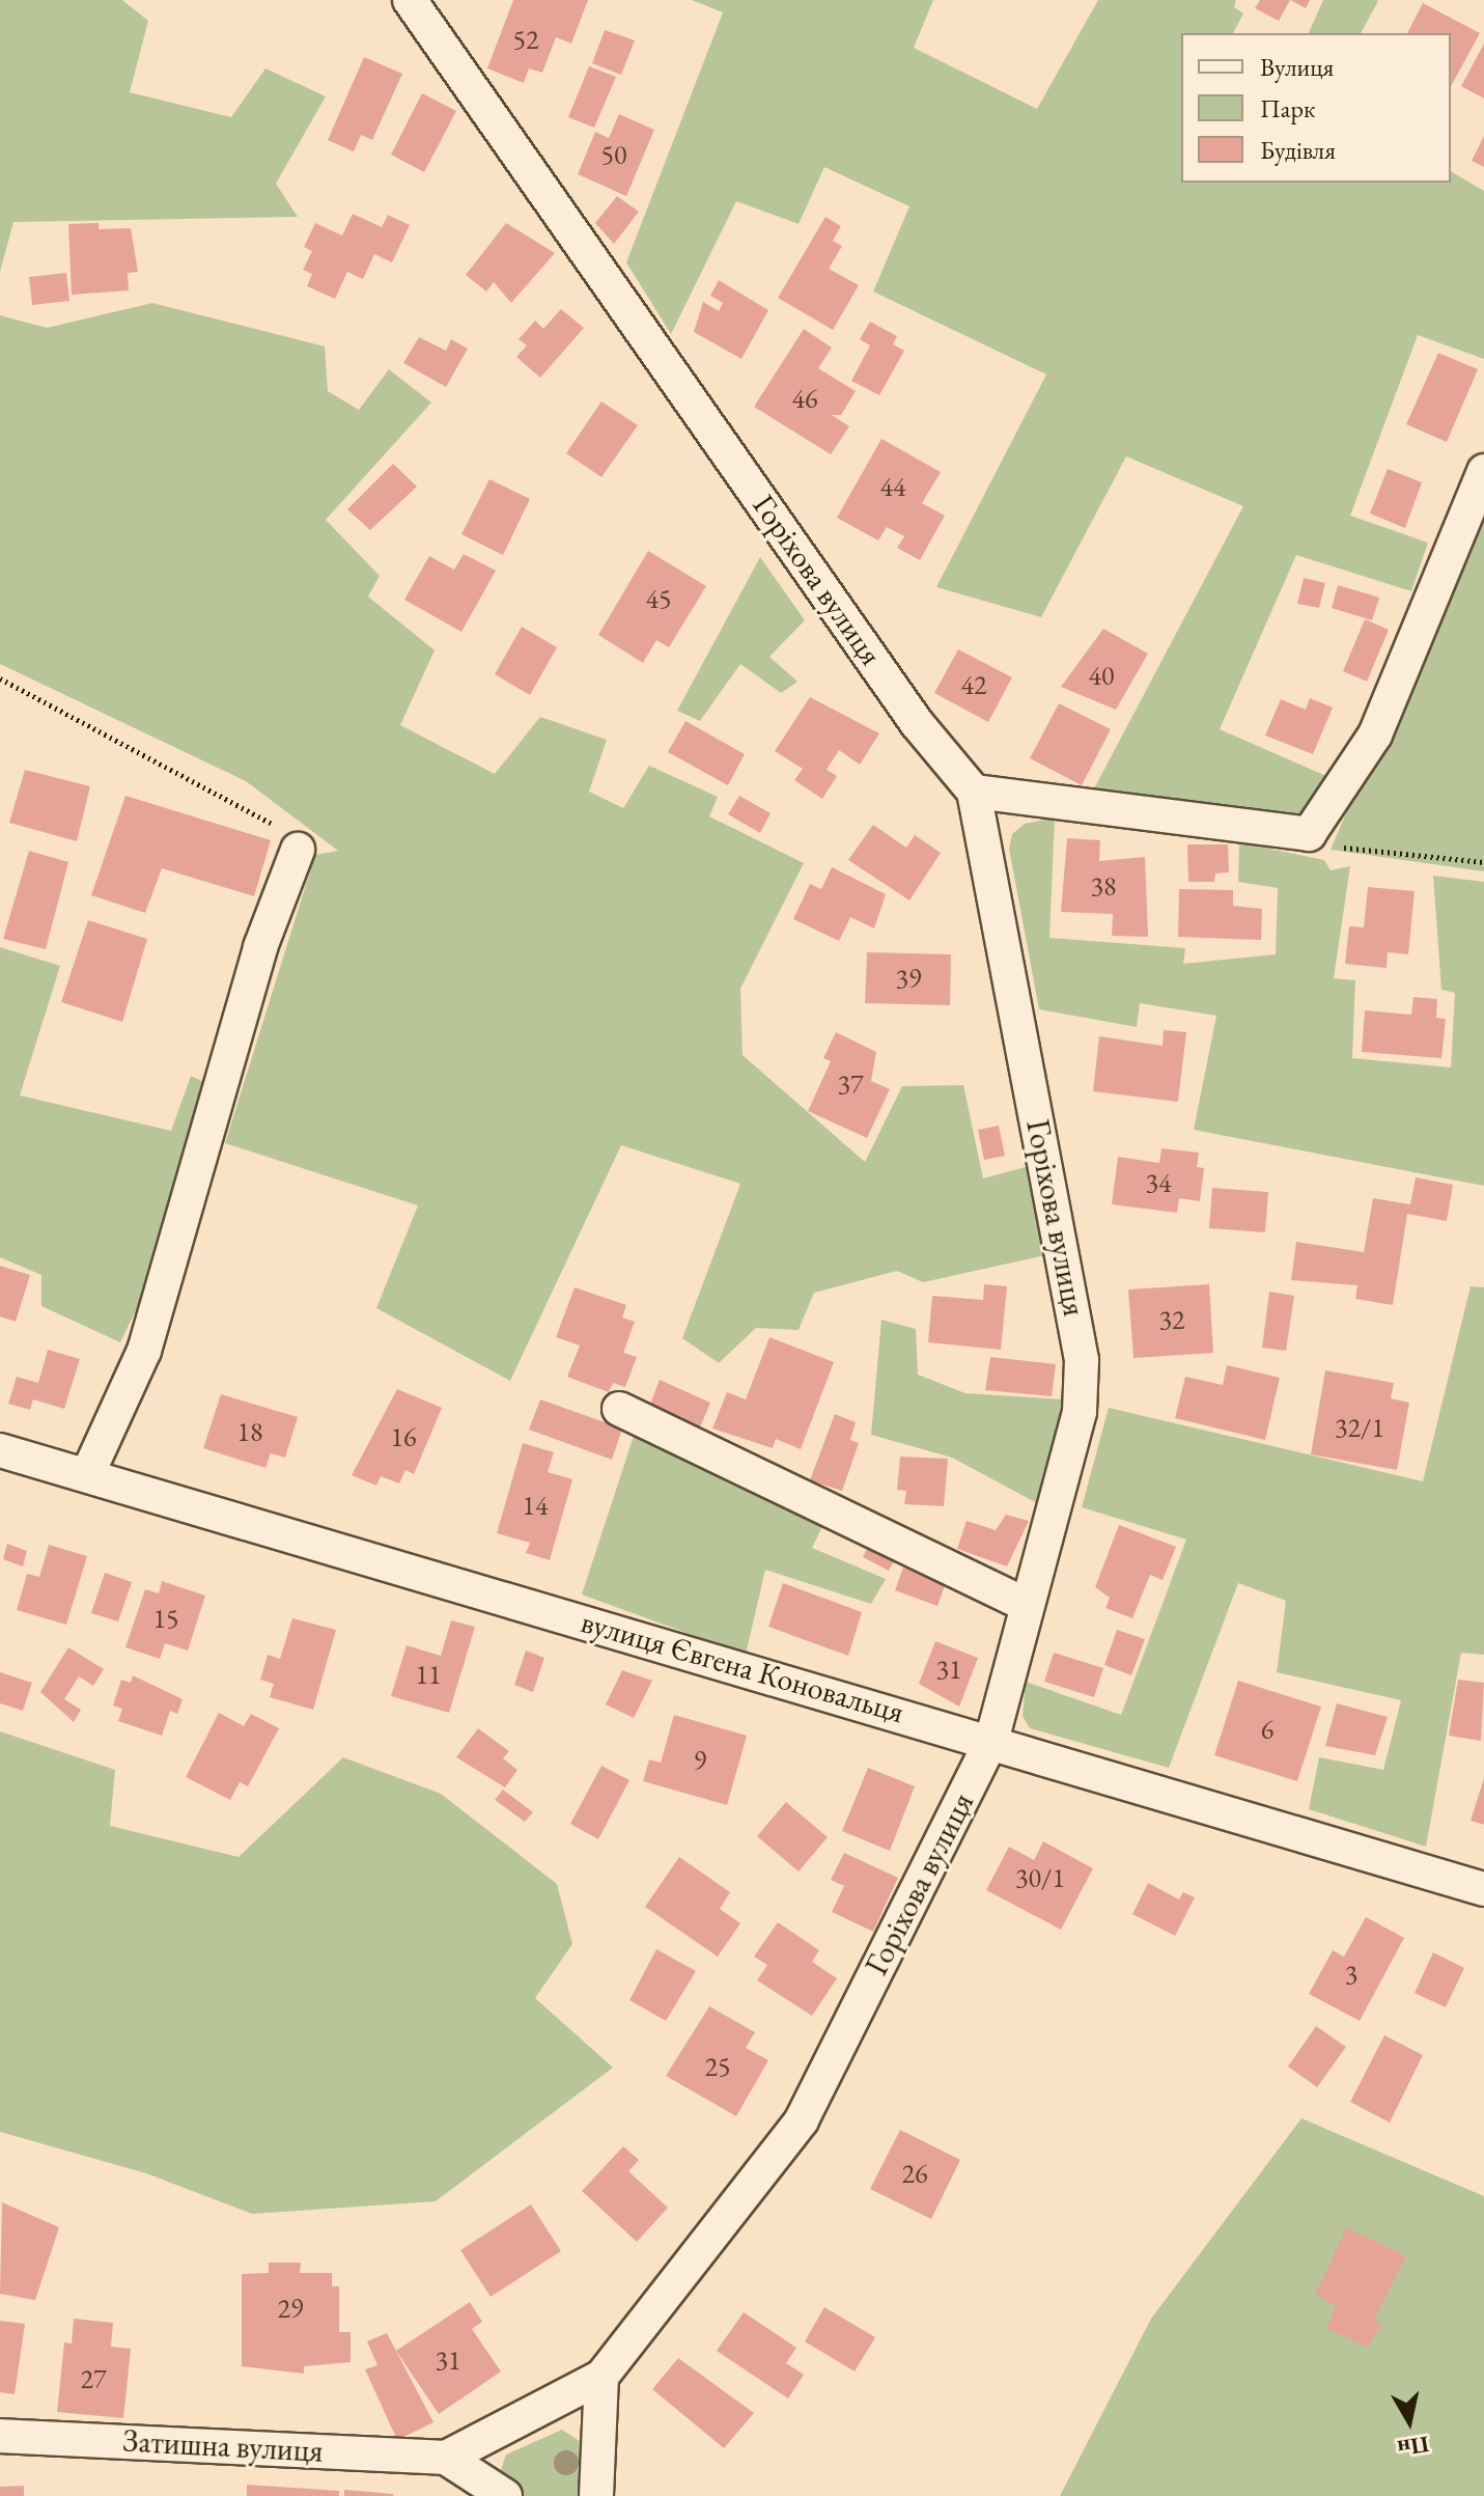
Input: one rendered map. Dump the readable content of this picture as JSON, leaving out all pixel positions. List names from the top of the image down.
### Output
{
  "streets": {
    "street": ["Горіхова вулиця", "вулиця Євгена Коновальця", "Затишна вулиця"]
  },
  "crossings": [
    ["Горіхова вулиця", "вулиця Євгена Коновальця"]
  ],
  "house_numbers": [
    "52",
    "50",
    "46",
    "44",
    "45",
    "40",
    "42",
    "38",
    "39",
    "37",
    "34",
    "32",
    "32/1",
    "18",
    "16",
    "14",
    "15",
    "31",
    "11",
    "6",
    "9",
    "30/1",
    "3",
    "25",
    "26",
    "29",
    "31",
    "27"
  ],
  "legend": ["Вулиця", "Парк", "Будівля"],
  "north": "bottom"
}
